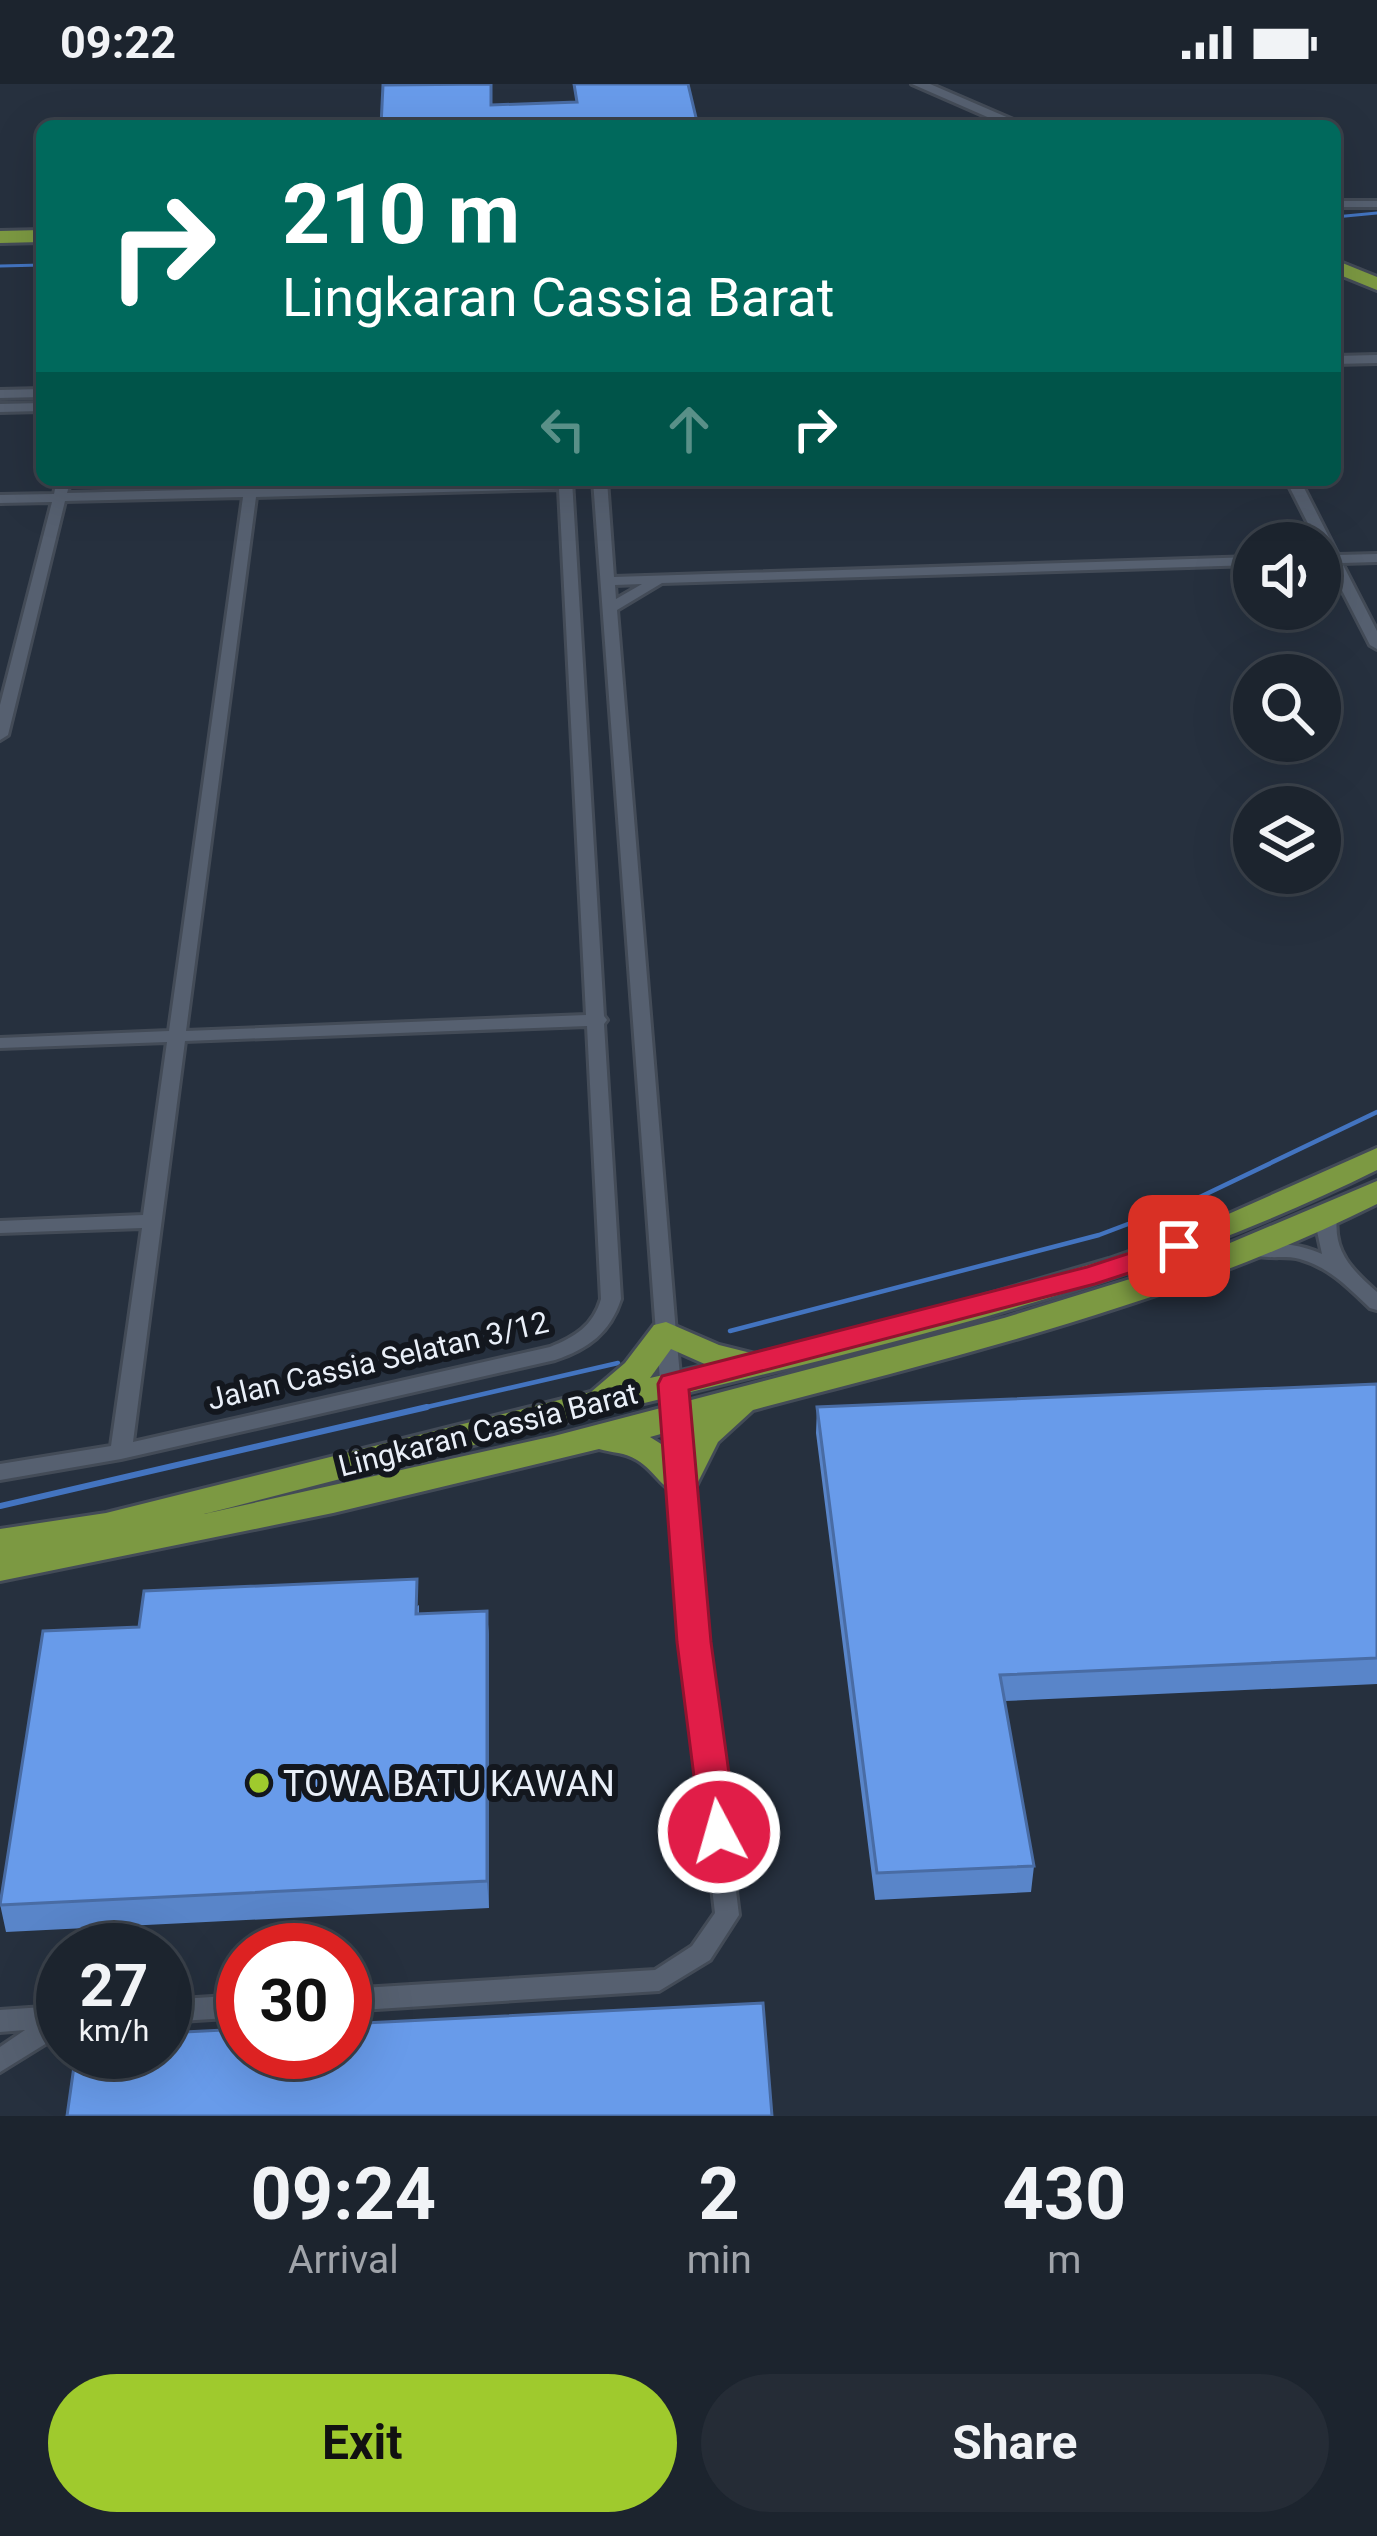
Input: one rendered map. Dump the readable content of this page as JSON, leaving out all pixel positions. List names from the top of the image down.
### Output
{
  "streets": {
    "main road": ["Lingkaran Cassia Barat"],
    "street": ["Jalan Cassia Selatan 3/12"]
  },
  "places": ["TOWA BATU KAWAN"],
  "page": {
    "status": "09:22",
    "turn": ["210 m", "Lingkaran Cassia Barat"],
    "speed": "27 km/h",
    "limit": "30",
    "eta": [
      "09:24",
      "Arrival",
      "2",
      "min",
      "430",
      "m"
    ],
    "buttons": ["Exit", "Share"]
  }
}
